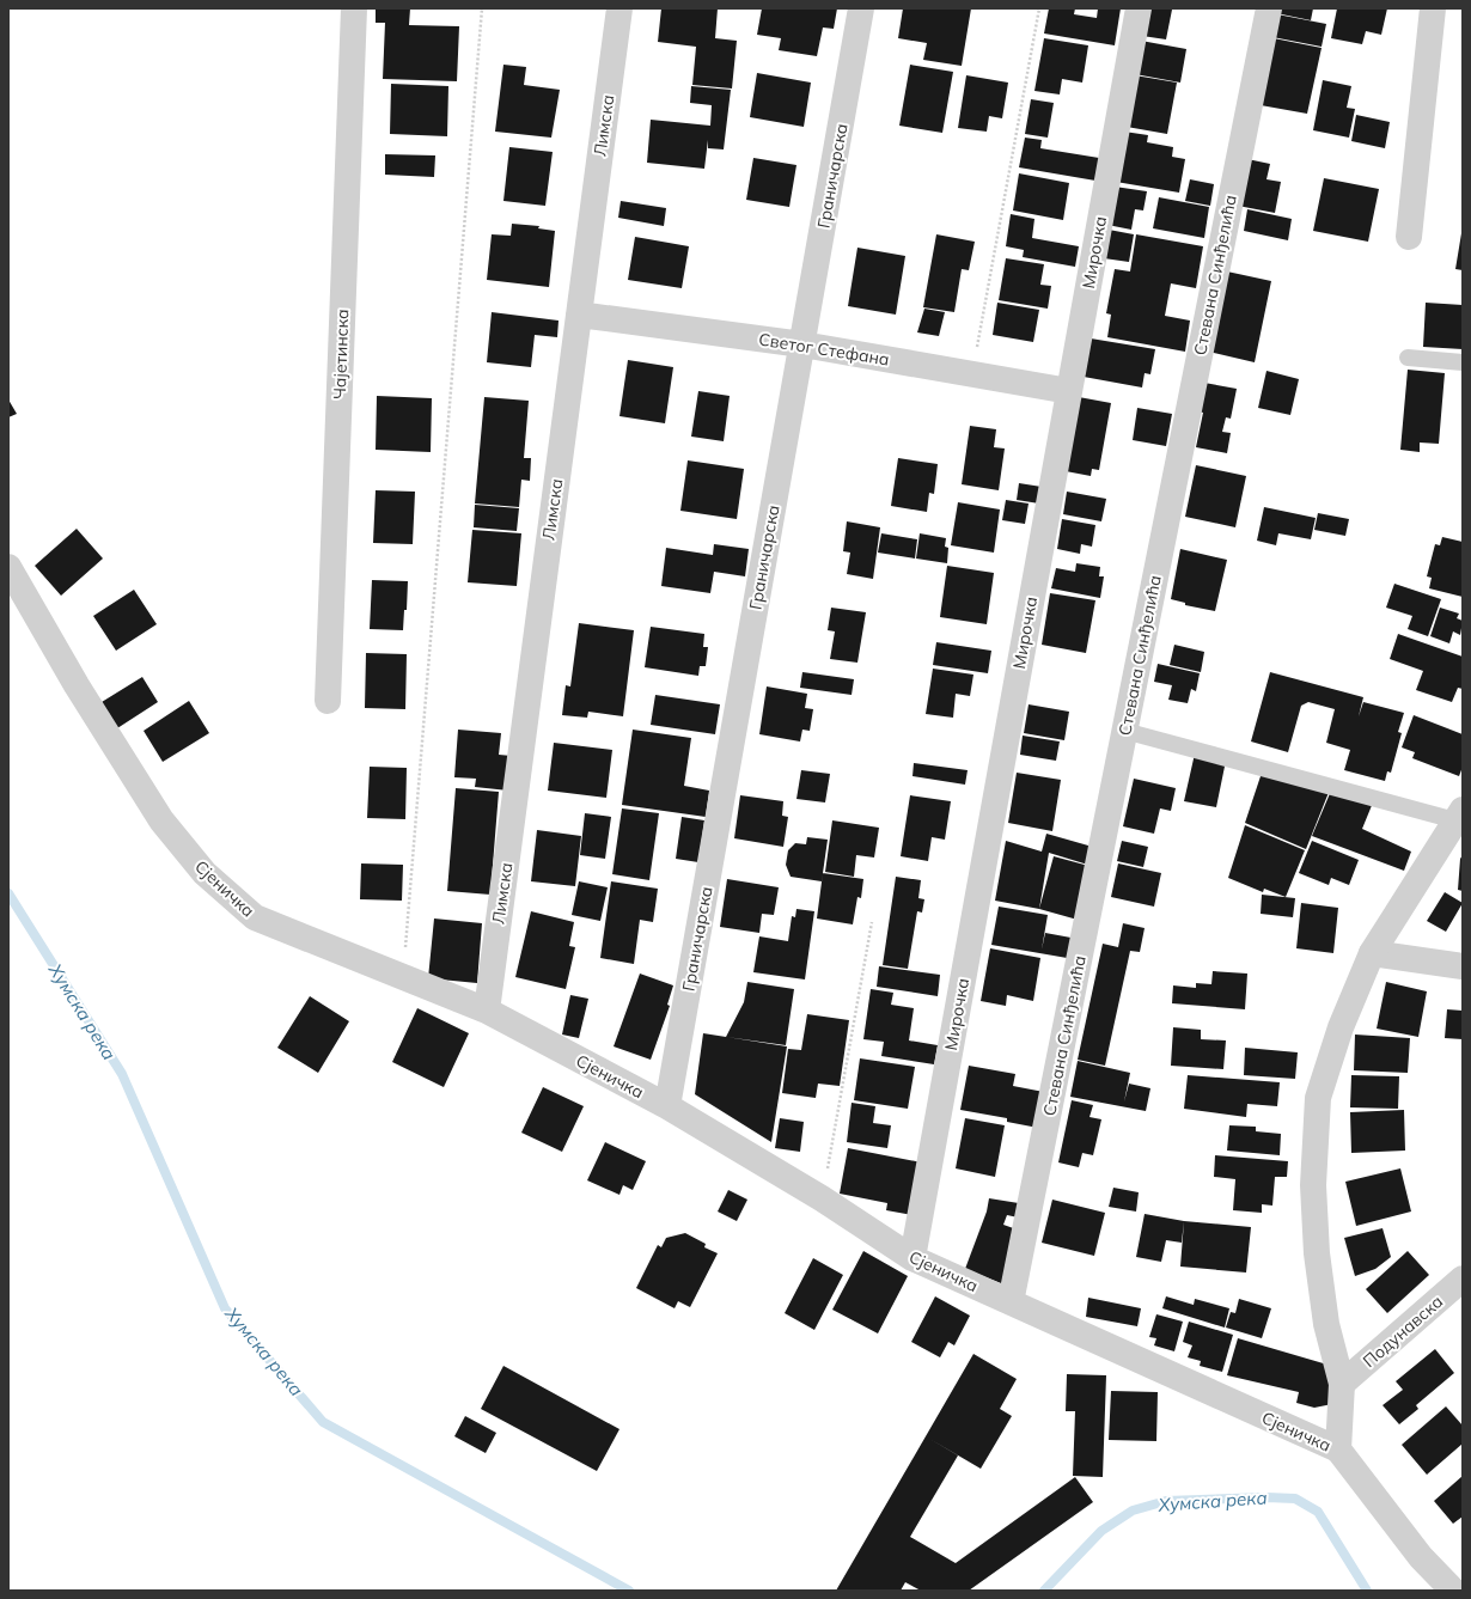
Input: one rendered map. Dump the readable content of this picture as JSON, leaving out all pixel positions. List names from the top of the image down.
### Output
{
  "streets": {
    "street": [
      "Лимска",
      "Граничарска",
      "Мирочка",
      "Стевана Синђелића",
      "Светог Стефана",
      "Чајетинска",
      "Сјеничка",
      "Подунавска"
    ]
  },
  "crossings": [
    ["Лимска", "Светог Стефана"],
    ["Лимска", "Сјеничка"],
    ["Граничарска", "Светог Стефана"],
    ["Граничарска", "Сјеничка"],
    ["Мирочка", "Светог Стефана"],
    ["Мирочка", "Сјеничка"],
    ["Стевана Синђелића", "Сјеничка"]
  ],
  "water": ["Хумска река"]
}
